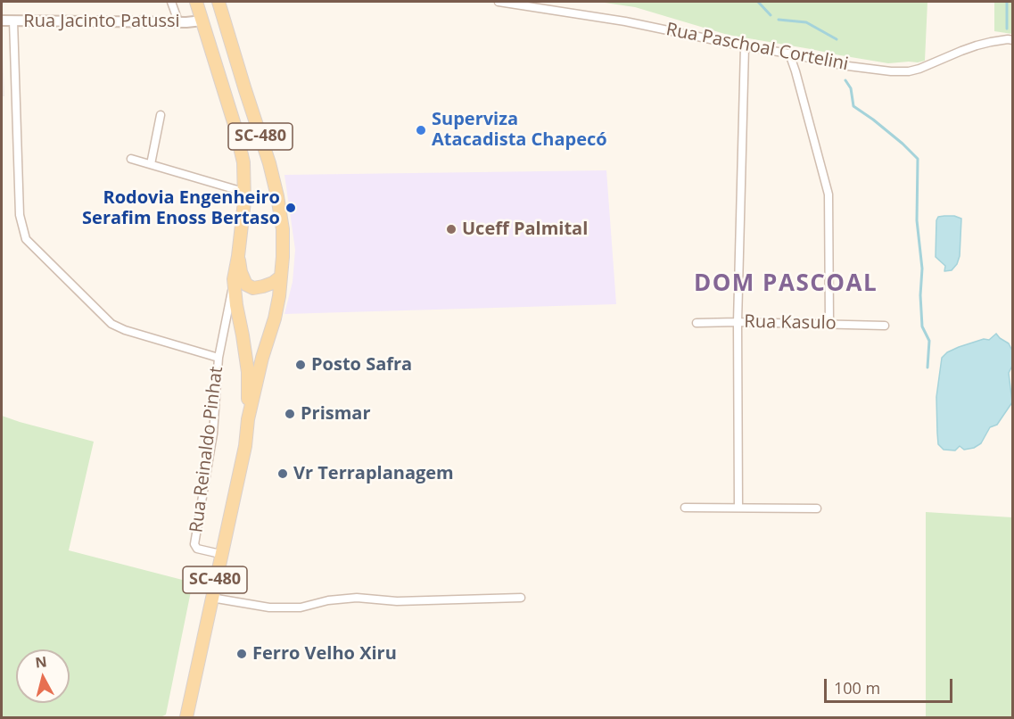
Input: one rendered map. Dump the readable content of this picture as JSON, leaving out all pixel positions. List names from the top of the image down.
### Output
{
  "streets": {
    "main road": ["SC-480"],
    "street": [
      "Rua Jacinto Patussi",
      "Rua Paschoal Cortelini",
      "Rua Kasulo",
      "Rua Reinaldo Pinhat"
    ]
  },
  "crossings": [
    ["SC-480", "Rua Reinaldo Pinhat"]
  ],
  "districts": ["DOM PASCOAL"],
  "places": [
    "Superviza Atacadista Chapecó",
    "Rodovia Engenheiro Serafim Enoss Bertaso",
    "Uceff Palmital",
    "Posto Safra",
    "Prismar",
    "Vr Terraplanagem",
    "Ferro Velho Xiru"
  ],
  "scale_bar": "100 m",
  "north": "top"
}
